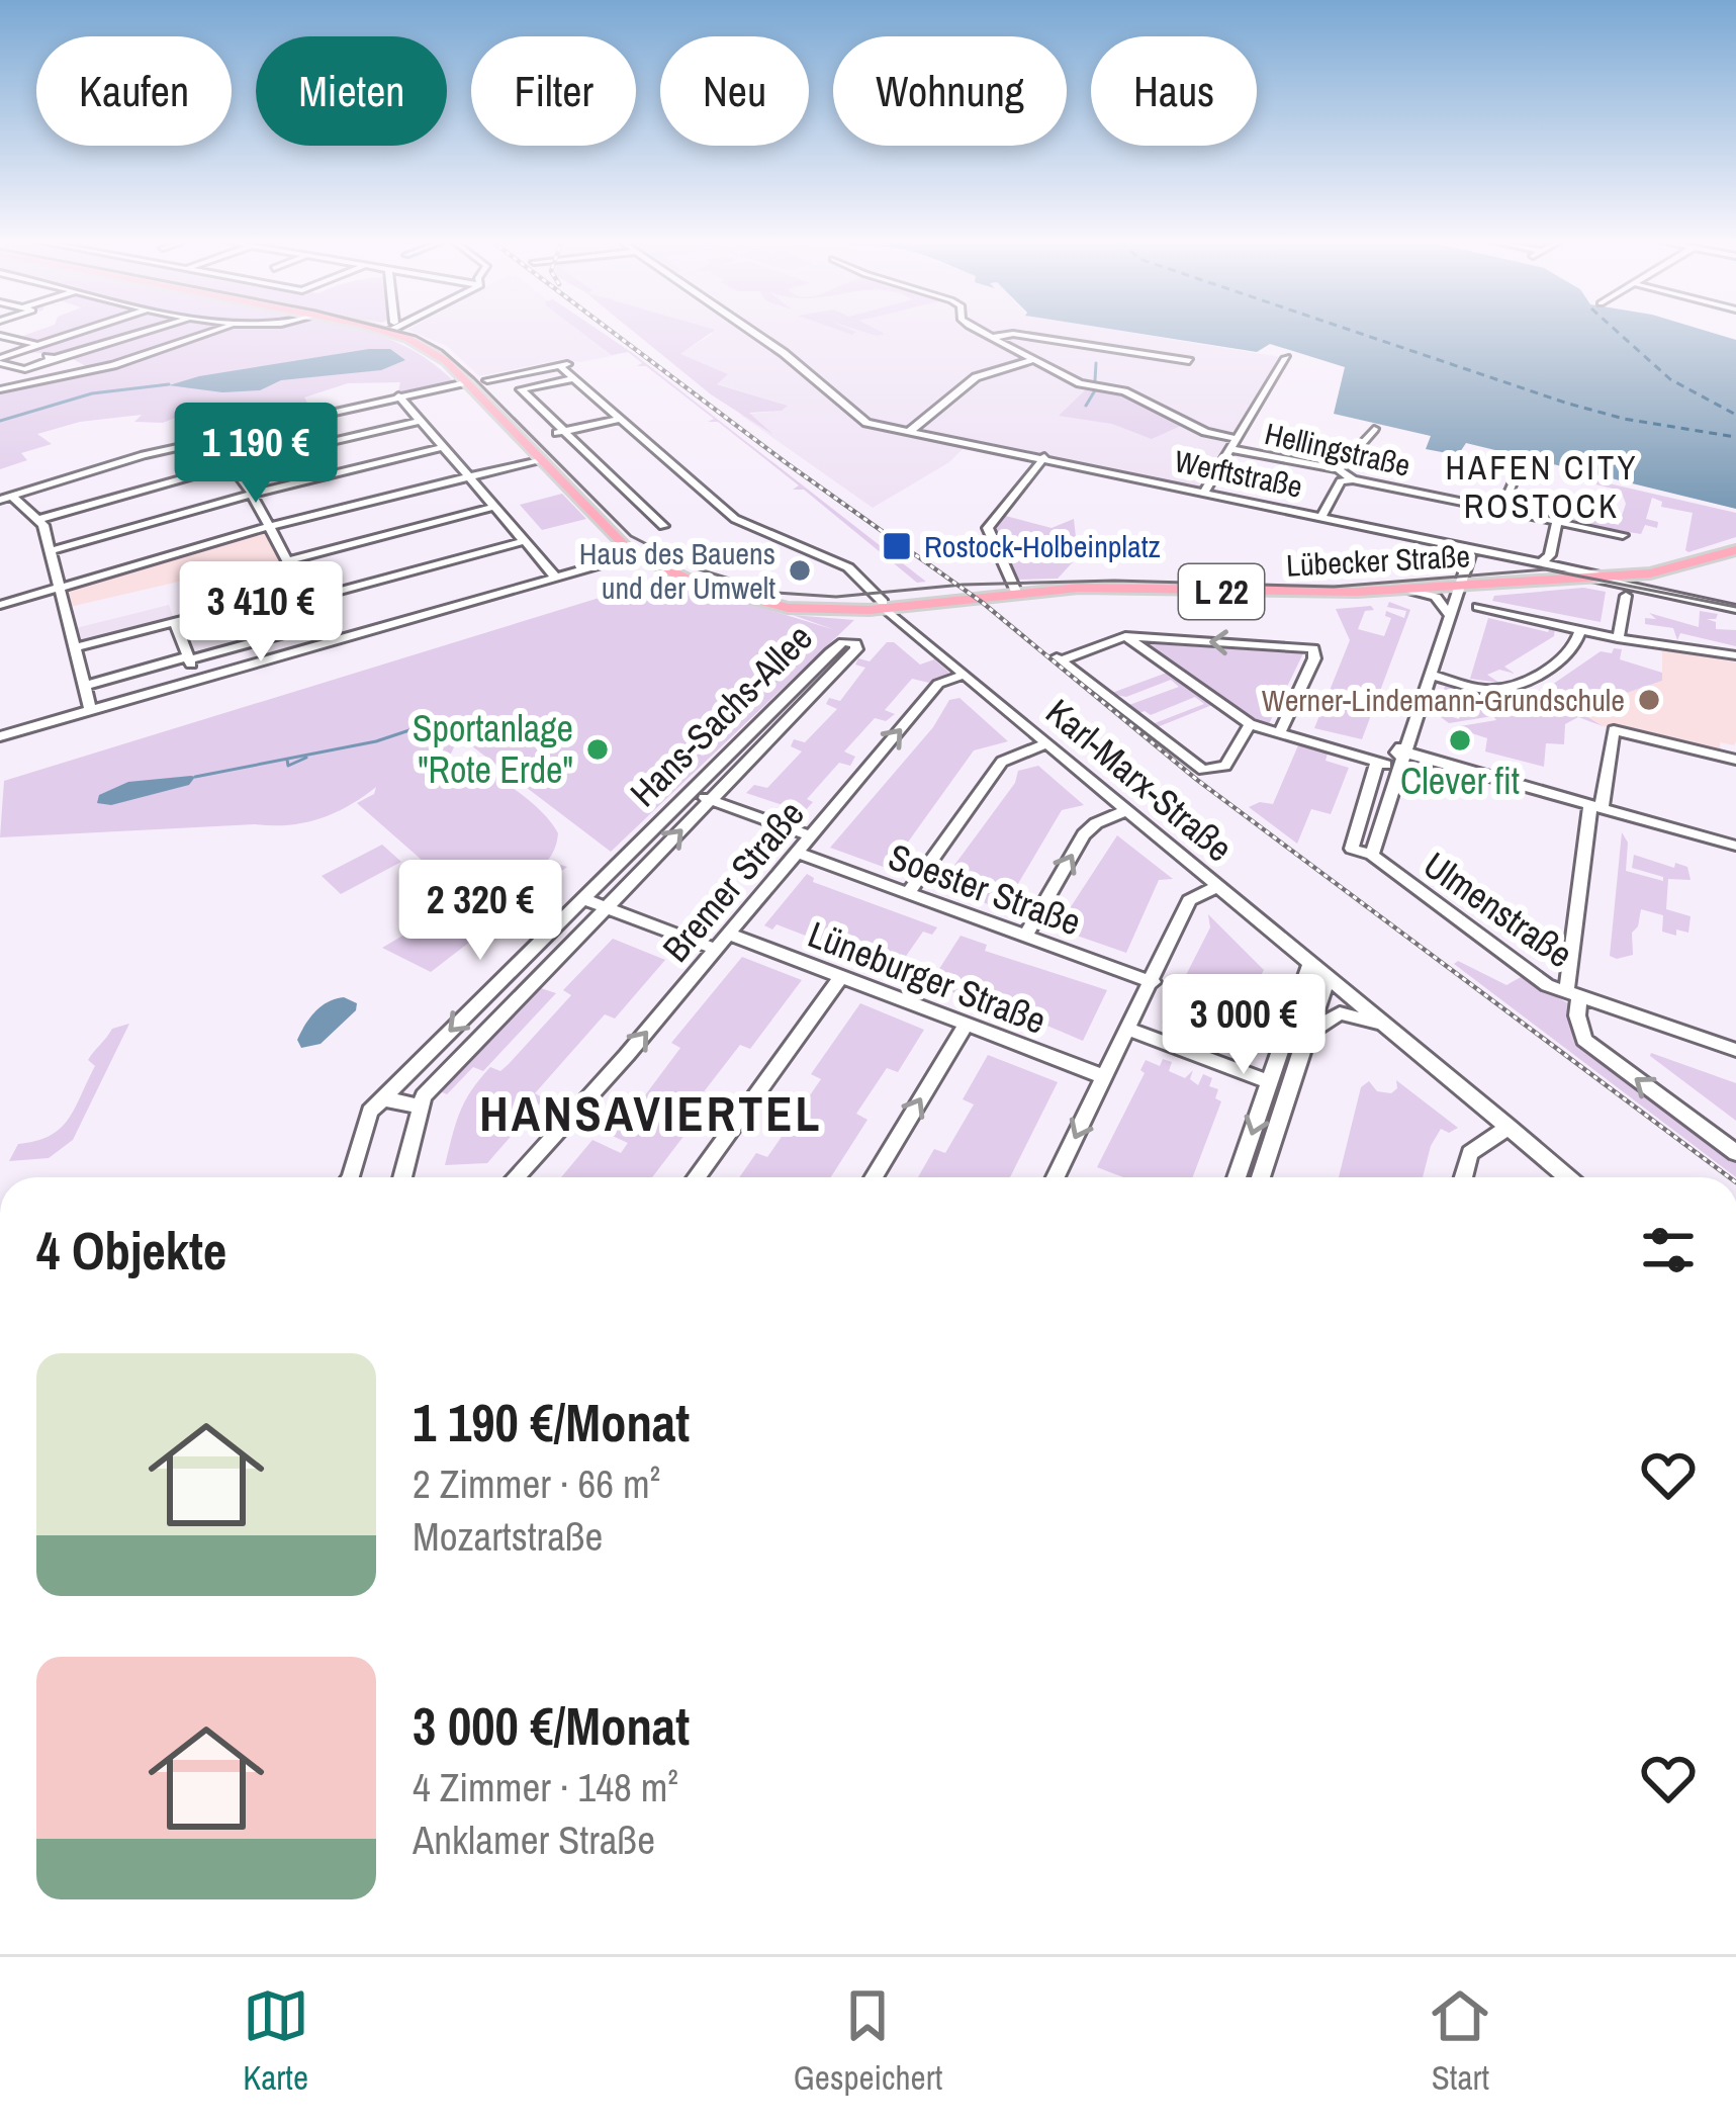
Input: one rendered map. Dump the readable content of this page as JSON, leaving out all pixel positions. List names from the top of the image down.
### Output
{
  "streets": {
    "main road": ["Lübecker Straße", "L 22"],
    "street": [
      "Hellingstraße",
      "Werftstraße",
      "Hans-Sachs-Allee",
      "Karl-Marx-Straße",
      "Bremer Straße",
      "Soester Straße",
      "Ulmenstraße",
      "Lüneburger Straße"
    ]
  },
  "crossings": [
    ["Werftstraße", "Lübecker Straße"],
    ["Lübecker Straße", "L 22"],
    ["Lübecker Straße", "Karl-Marx-Straße"],
    ["L 22", "Karl-Marx-Straße"],
    ["Karl-Marx-Straße", "Bremer Straße"],
    ["Bremer Straße", "Soester Straße"],
    ["Bremer Straße", "Lüneburger Straße"]
  ],
  "districts": ["HAFEN CITY ROSTOCK", "HANSAVIERTEL"],
  "places": {
    "transit": ["Rostock-Holbeinplatz"],
    "other": [
      "Haus des Bauens und der Umwelt",
      "Werner-Lindemann-Grundschule",
      "Clever fit",
      "Sportanlage \"Rote Erde\""
    ]
  },
  "page": {
    "chip": [
      "Kaufen",
      "Mieten",
      "Filter",
      "Neu",
      "Wohnung",
      "Haus"
    ],
    "price": [
      "1 190 €",
      "3 410 €",
      "2 320 €",
      "3 000 €"
    ],
    "heading": "4 Objekte",
    "list": [
      {
        "name": "1 190 €/Monat",
        "note": "2 Zimmer · 66 m² · Mozartstraße"
      },
      {
        "name": "3 000 €/Monat",
        "note": "4 Zimmer · 148 m² · Anklamer Straße"
      }
    ],
    "tabs": ["Karte", "Gespeichert", "Start"]
  }
}
